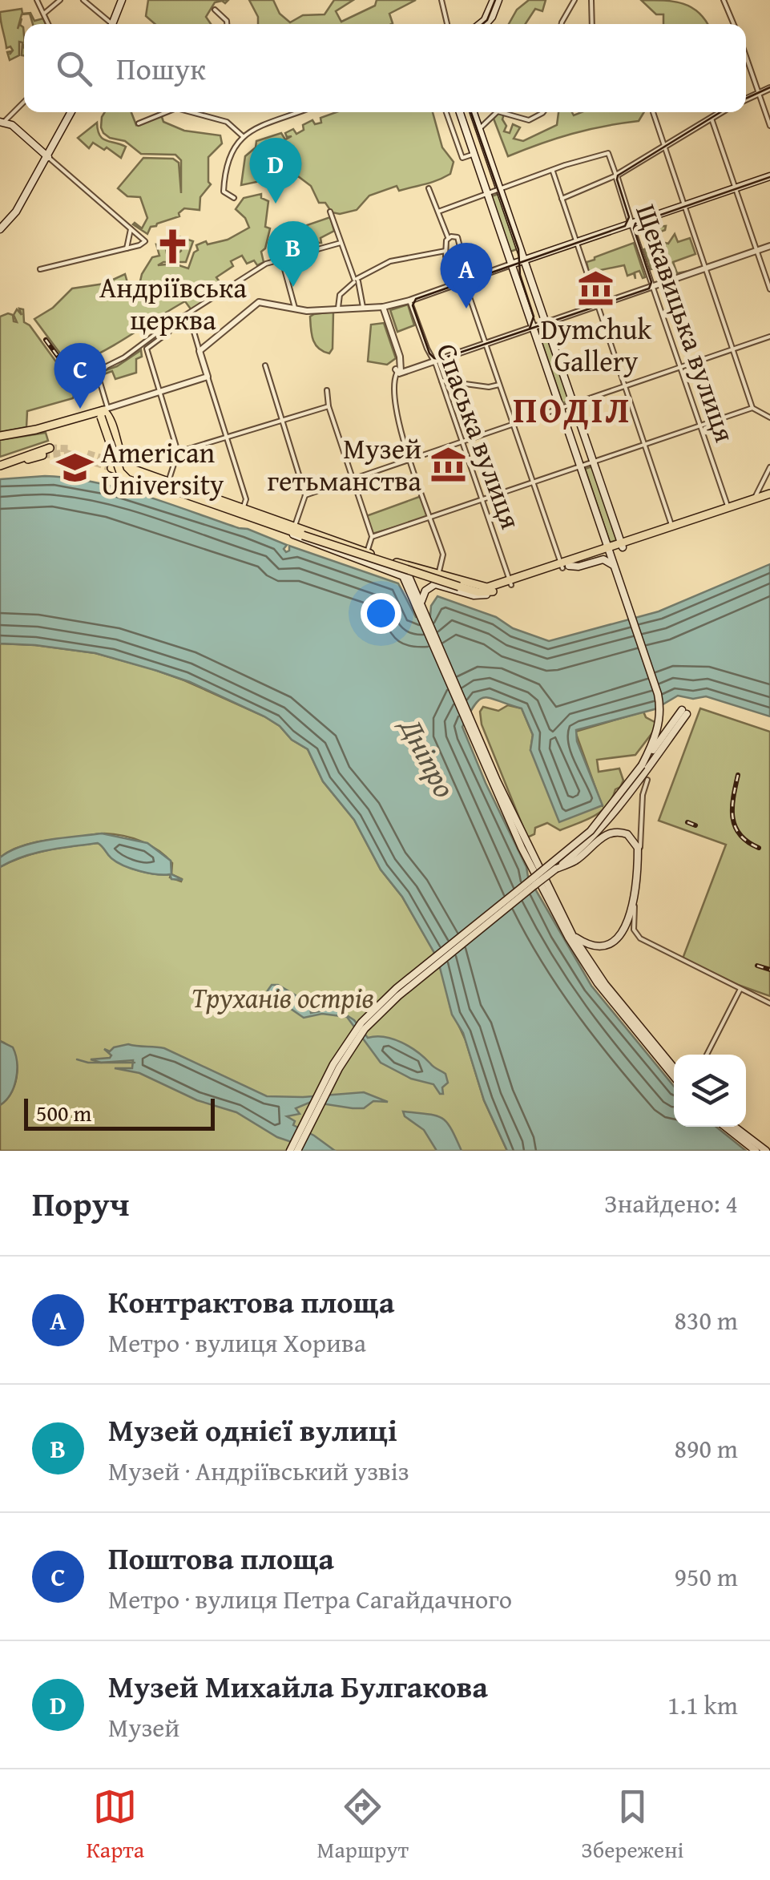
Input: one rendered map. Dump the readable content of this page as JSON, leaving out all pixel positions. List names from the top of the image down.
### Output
{
  "streets": {
    "street": ["Щекавицька вулиця", "Спаська вулиця"]
  },
  "districts": ["ПОДІЛ"],
  "water": ["Дніпро"],
  "parks": ["Труханів острів"],
  "places": {
    "church": ["Андріївська церква"],
    "museum": ["Dymchuk Gallery", "Музей гетьманства"],
    "school or university": ["American University"]
  },
  "scale_bar": "500 m",
  "page": {
    "search": "Пошук",
    "pins": [
      "D",
      "B",
      "A",
      "C"
    ],
    "scale": "500 m",
    "heading": ["Поруч", "Знайдено: 4"],
    "list": [
      {
        "mark": "A",
        "name": "Контрактова площа",
        "note": "Метро · вулиця Хорива",
        "value": "830 m"
      },
      {
        "mark": "B",
        "name": "Музей однієї вулиці",
        "note": "Музей · Андріївський узвіз",
        "value": "890 m"
      },
      {
        "mark": "C",
        "name": "Поштова площа",
        "note": "Метро · вулиця Петра Сагайдачного",
        "value": "950 m"
      },
      {
        "mark": "D",
        "name": "Музей Михайла Булгакова",
        "note": "Музей",
        "value": "1.1 km"
      }
    ],
    "nav": ["Карта", "Маршрут", "Збережені"]
  }
}
